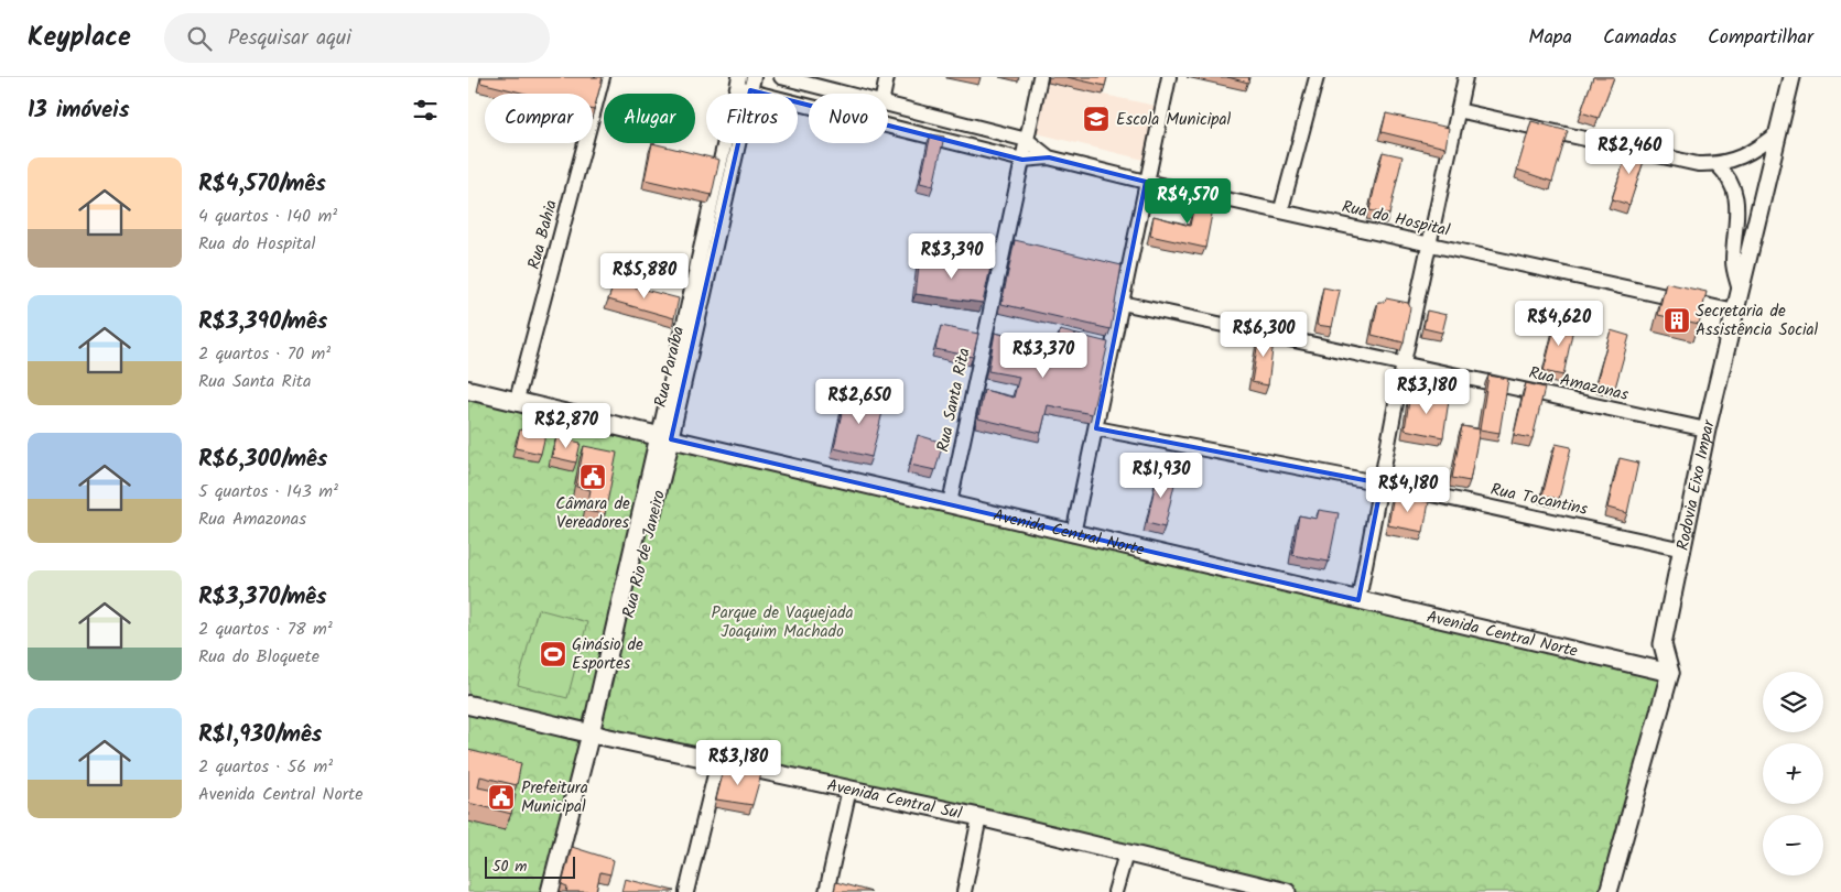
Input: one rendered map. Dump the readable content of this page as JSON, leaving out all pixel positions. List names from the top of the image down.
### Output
{
  "streets": {
    "main road": ["Avenida Central Norte", "Avenida Central Sul"],
    "street": [
      "Rua do Hospital",
      "Rua Bahia",
      "Rua Paraíba",
      "Rua Amazonas",
      "Rua Santa Rita",
      "Rodovia Eixo Impar",
      "Rua Tocantins",
      "Rua Rio de Janeiro"
    ]
  },
  "crossings": [
    ["Rua do Hospital", "Rua Paraíba"],
    ["Rua do Hospital", "Rua Santa Rita"],
    ["Rua do Hospital", "Rodovia Eixo Impar"],
    ["Rua Bahia", "Avenida Central Norte"],
    ["Rua Paraíba", "Avenida Central Norte"],
    ["Rua Paraíba", "Rua Rio de Janeiro"],
    ["Rua Amazonas", "Rodovia Eixo Impar"],
    ["Rua Santa Rita", "Avenida Central Norte"],
    ["Rodovia Eixo Impar", "Rua Tocantins"],
    ["Rodovia Eixo Impar", "Avenida Central Norte"],
    ["Avenida Central Norte", "Rua Rio de Janeiro"],
    ["Rua Rio de Janeiro", "Avenida Central Sul"]
  ],
  "parks": ["Parque de Vaquejada Joaquim Machado"],
  "places": {
    "school or university": ["Escola Municipal"],
    "building": ["Secretaria de Assistência Social"],
    "public building": ["Câmara de Vereadores", "Prefeitura Municipal"],
    "sports": ["Ginásio de Esportes"]
  },
  "scale_bar": "50 m",
  "page": {
    "header": "Keyplace",
    "search": "Pesquisar aqui",
    "nav": ["Mapa", "Camadas", "Compartilhar"],
    "heading": "13 imóveis",
    "chip": [
      "Comprar",
      "Alugar",
      "Filtros",
      "Novo"
    ],
    "price": [
      "R$2,460",
      "R$4,570",
      "R$3,390",
      "R$5,880",
      "R$4,620",
      "R$6,300",
      "R$3,370",
      "R$3,180",
      "R$2,650",
      "R$2,870",
      "R$1,930",
      "R$4,180",
      "R$3,180"
    ],
    "list": [
      {
        "name": "R$4,570/mês",
        "note": "4 quartos · 140 m² · Rua do Hospital"
      },
      {
        "name": "R$3,390/mês",
        "note": "2 quartos · 70 m² · Rua Santa Rita"
      },
      {
        "name": "R$6,300/mês",
        "note": "5 quartos · 143 m² · Rua Amazonas"
      },
      {
        "name": "R$3,370/mês",
        "note": "2 quartos · 78 m² · Rua do Bloquete"
      },
      {
        "name": "R$1,930/mês",
        "note": "2 quartos · 56 m² · Avenida Central Norte"
      }
    ],
    "map_buttons": ["+", "−"],
    "scale": "50 m"
  }
}
